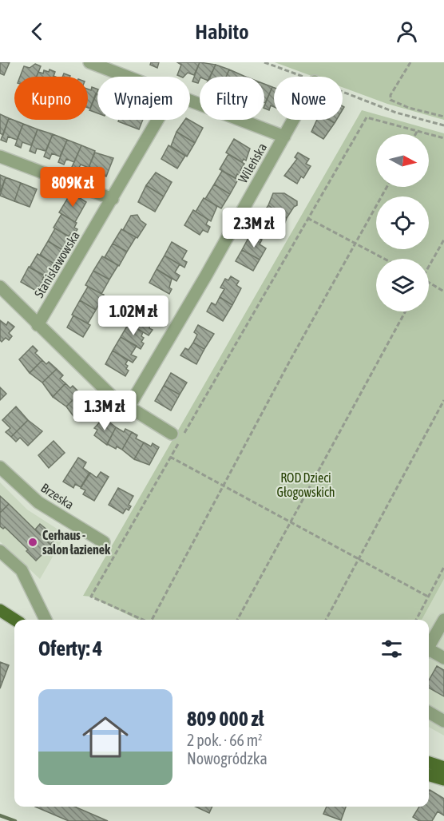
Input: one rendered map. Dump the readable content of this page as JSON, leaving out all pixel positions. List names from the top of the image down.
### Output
{
  "streets": {
    "street": ["Wileńska", "Stanisławowska", "Brzeska"]
  },
  "parks": ["ROD Dzieci Głogowskich"],
  "places": ["Cerhaus - salon łazienek"],
  "north": "right",
  "page": {
    "header": "Habito",
    "chip": [
      "Kupno",
      "Wynajem",
      "Filtry",
      "Nowe"
    ],
    "price": [
      "809K zł",
      "2.3M zł",
      "1.02M zł",
      "1.3M zł"
    ],
    "heading": "Oferty: 4",
    "list": [
      {
        "name": "809 000 zł",
        "note": "2 pok. · 66 m² · Nowogródzka"
      }
    ]
  }
}
